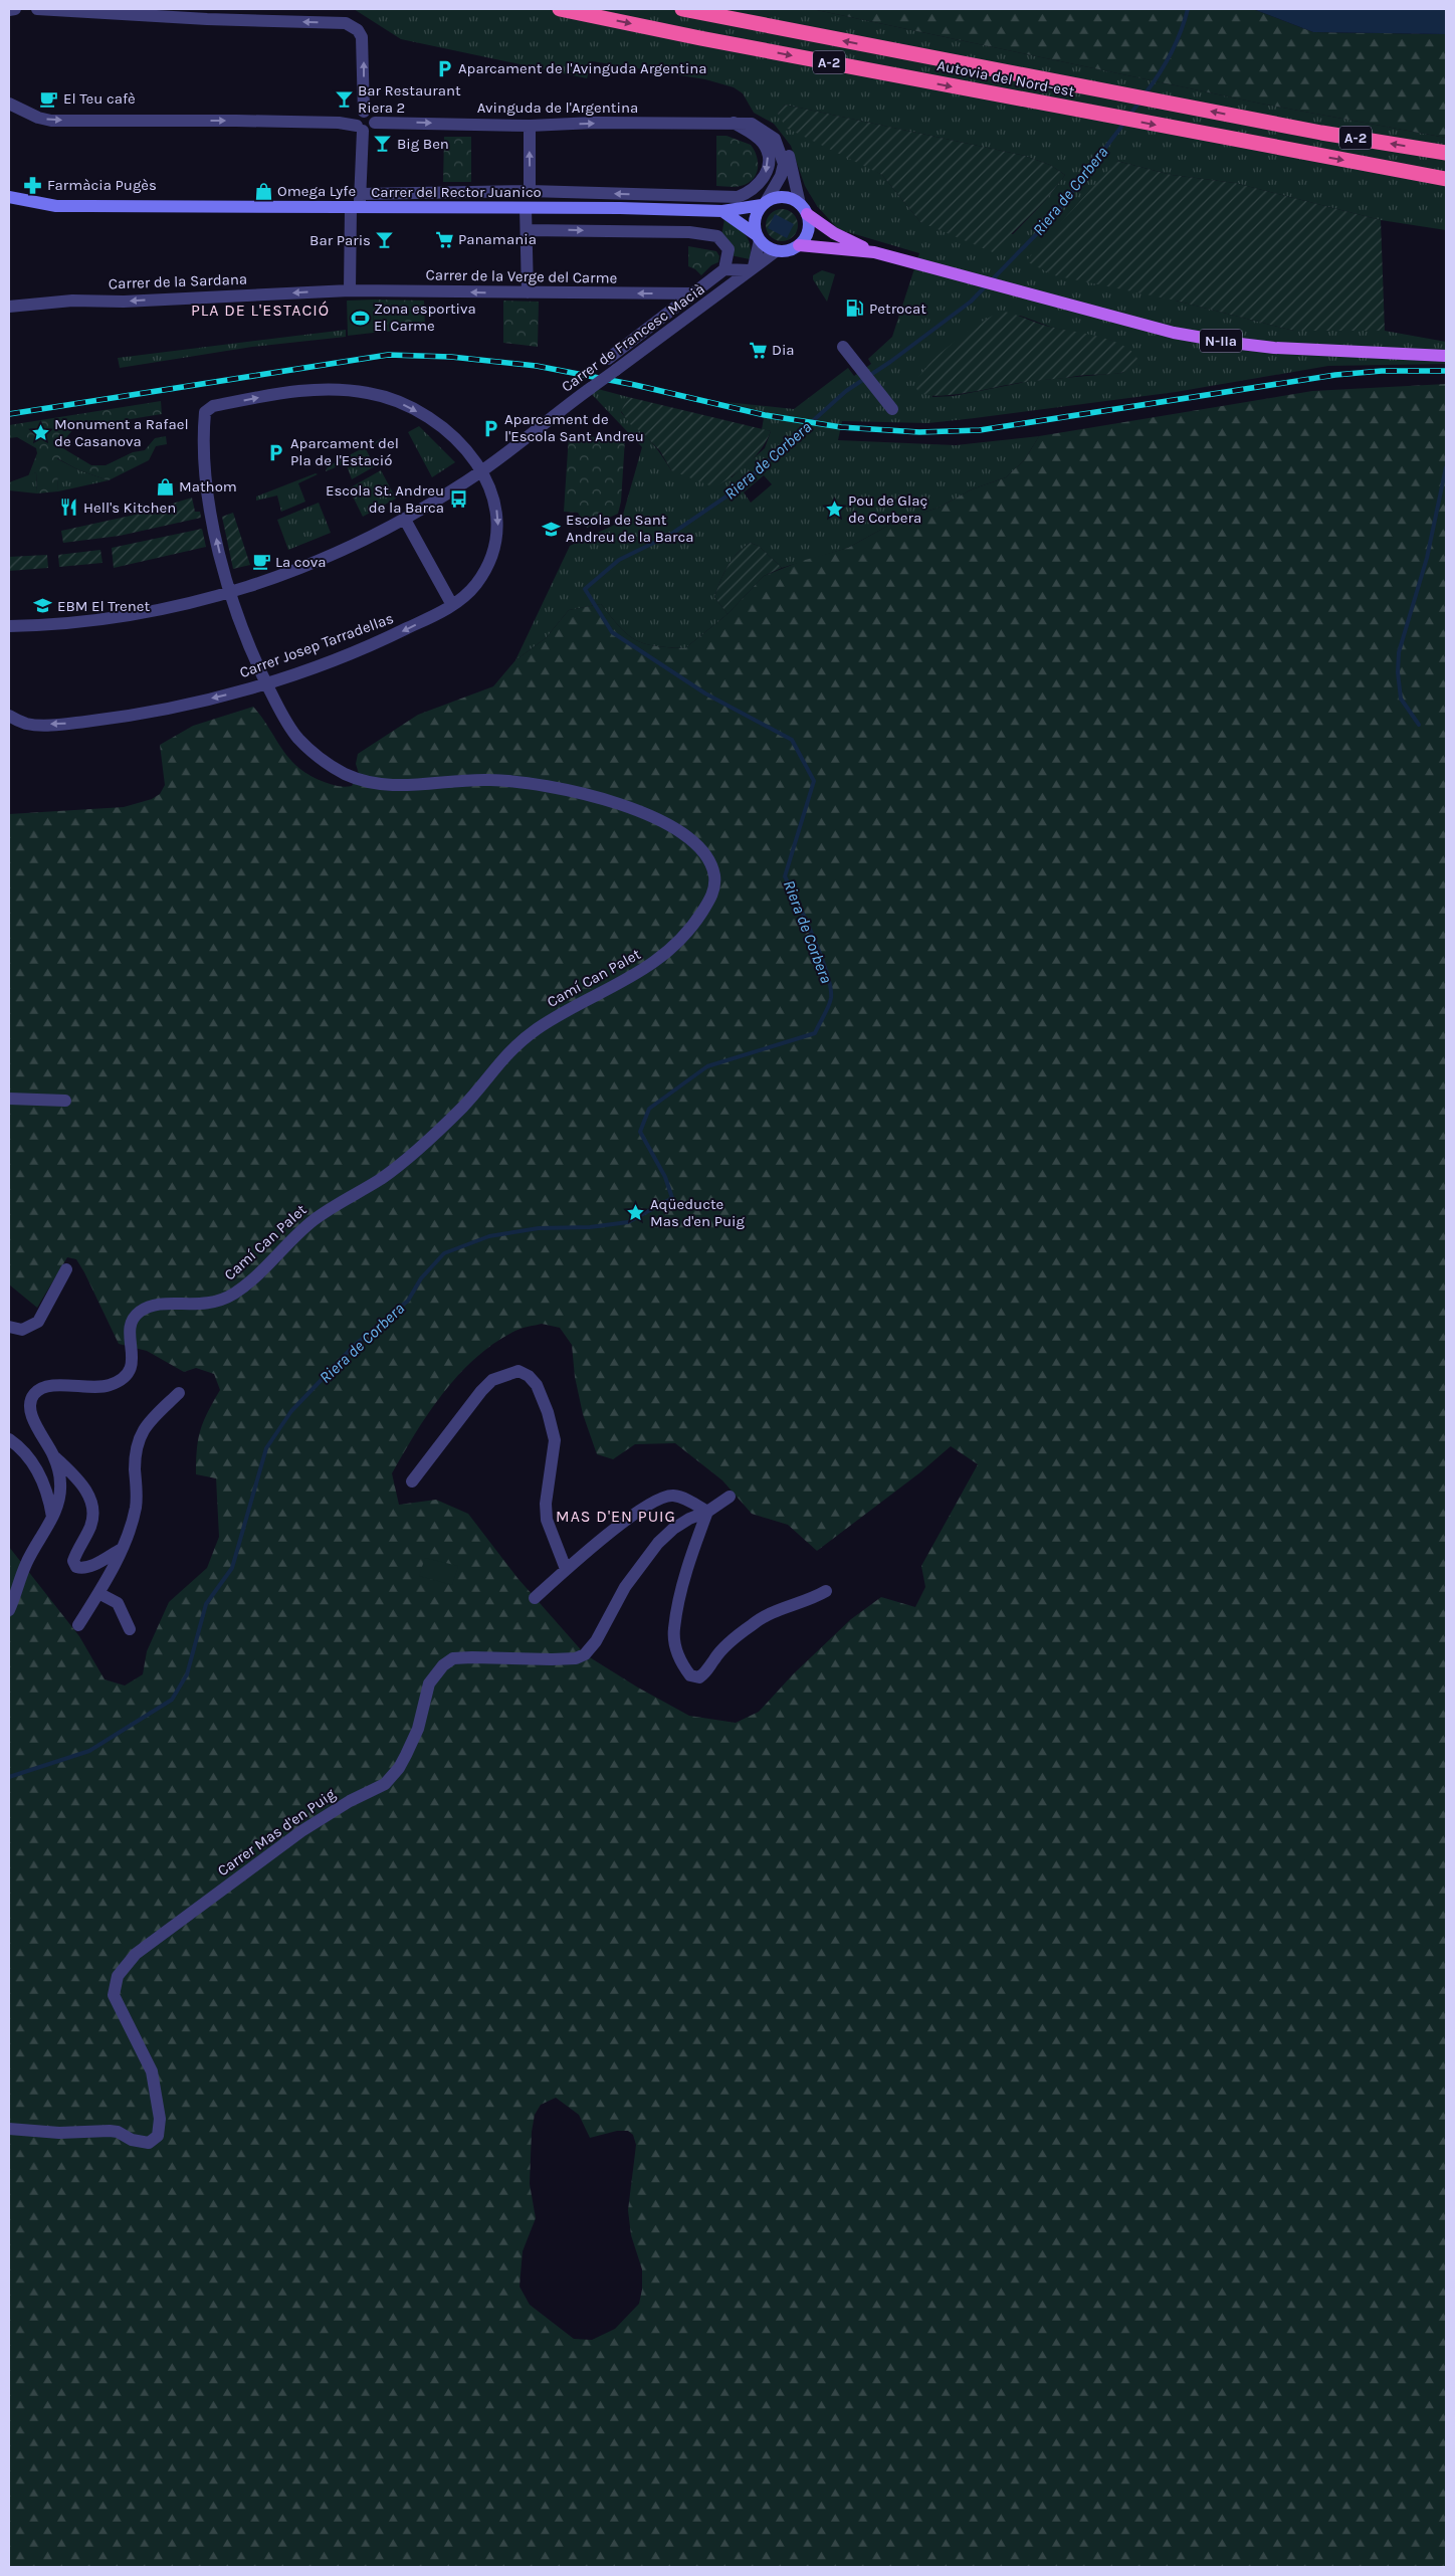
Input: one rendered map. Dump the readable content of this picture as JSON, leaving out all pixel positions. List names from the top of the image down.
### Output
{
  "streets": {
    "highway": ["A-2", "Autovia del Nord-est"],
    "main road": ["Carrer del Rector Juanico", "N-IIa"],
    "street": [
      "Avinguda de l'Argentina",
      "Carrer de la Verge del Carme",
      "Carrer de la Sardana",
      "Carrer de Francesc Macià",
      "Carrer Josep Tarradellas",
      "Camí Can Palet",
      "Carrer Mas d'en Puig"
    ]
  },
  "crossings": [
    ["Avinguda de l'Argentina", "Carrer del Rector Juanico"],
    ["Avinguda de l'Argentina", "Carrer de Francesc Macià"],
    ["Avinguda de l'Argentina", "N-IIa"],
    ["Carrer del Rector Juanico", "Carrer de Francesc Macià"],
    ["Carrer del Rector Juanico", "N-IIa"],
    ["Carrer de la Verge del Carme", "Carrer de la Sardana"],
    ["Carrer de la Verge del Carme", "Carrer de Francesc Macià"],
    ["Carrer de Francesc Macià", "N-IIa"],
    ["Carrer de Francesc Macià", "Carrer Josep Tarradellas"],
    ["Carrer Josep Tarradellas", "Camí Can Palet"]
  ],
  "one_way": ["Avinguda de l'Argentina", "Carrer de la Verge del Carme", "Carrer de la Sardana"],
  "districts": ["PLA DE L'ESTACIÓ", "MAS D'EN PUIG"],
  "water": ["Riera de Corbera"],
  "places": {
    "parking": ["Aparcament de l'Avinguda Argentina", "Aparcament de l'Escola Sant Andreu", "Aparcament del Pla de l'Estació"],
    "cafe": ["El Teu cafè", "La cova"],
    "bar": ["Bar Restaurant Riera 2", "Big Ben", "Bar Paris"],
    "pharmacy": ["Farmàcia Pugès"],
    "shop": ["Omega Lyfe", "Mathom"],
    "supermarket": ["Panamania", "Dia"],
    "fuel station": ["Petrocat"],
    "sports": ["Zona esportiva El Carme"],
    "place": ["Monument a Rafael de Casanova", "Pou de Glaç de Corbera", "Aqüeducte Mas d'en Puig"],
    "bus stop": ["Escola St. Andreu de la Barca"],
    "restaurant": ["Hell's Kitchen"],
    "school or university": ["Escola de Sant Andreu de la Barca", "EBM El Trenet"]
  }
}
